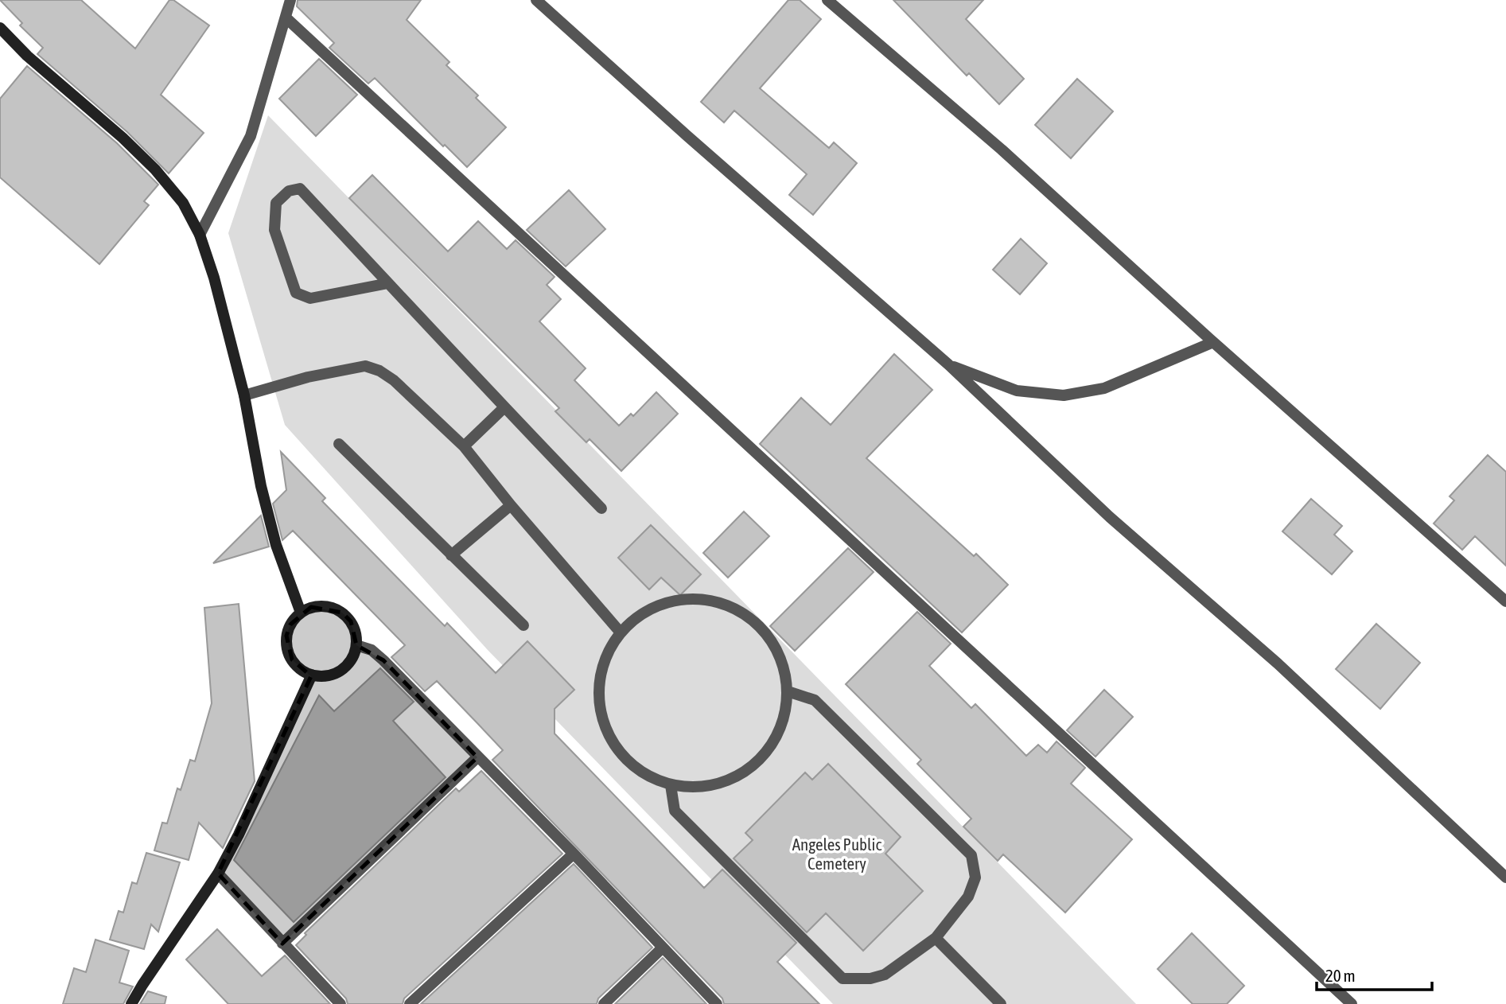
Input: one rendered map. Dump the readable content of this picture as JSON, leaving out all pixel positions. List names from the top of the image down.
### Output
{
  "parks": ["Angeles Public Cemetery"],
  "scale_bar": "20 m"
}
